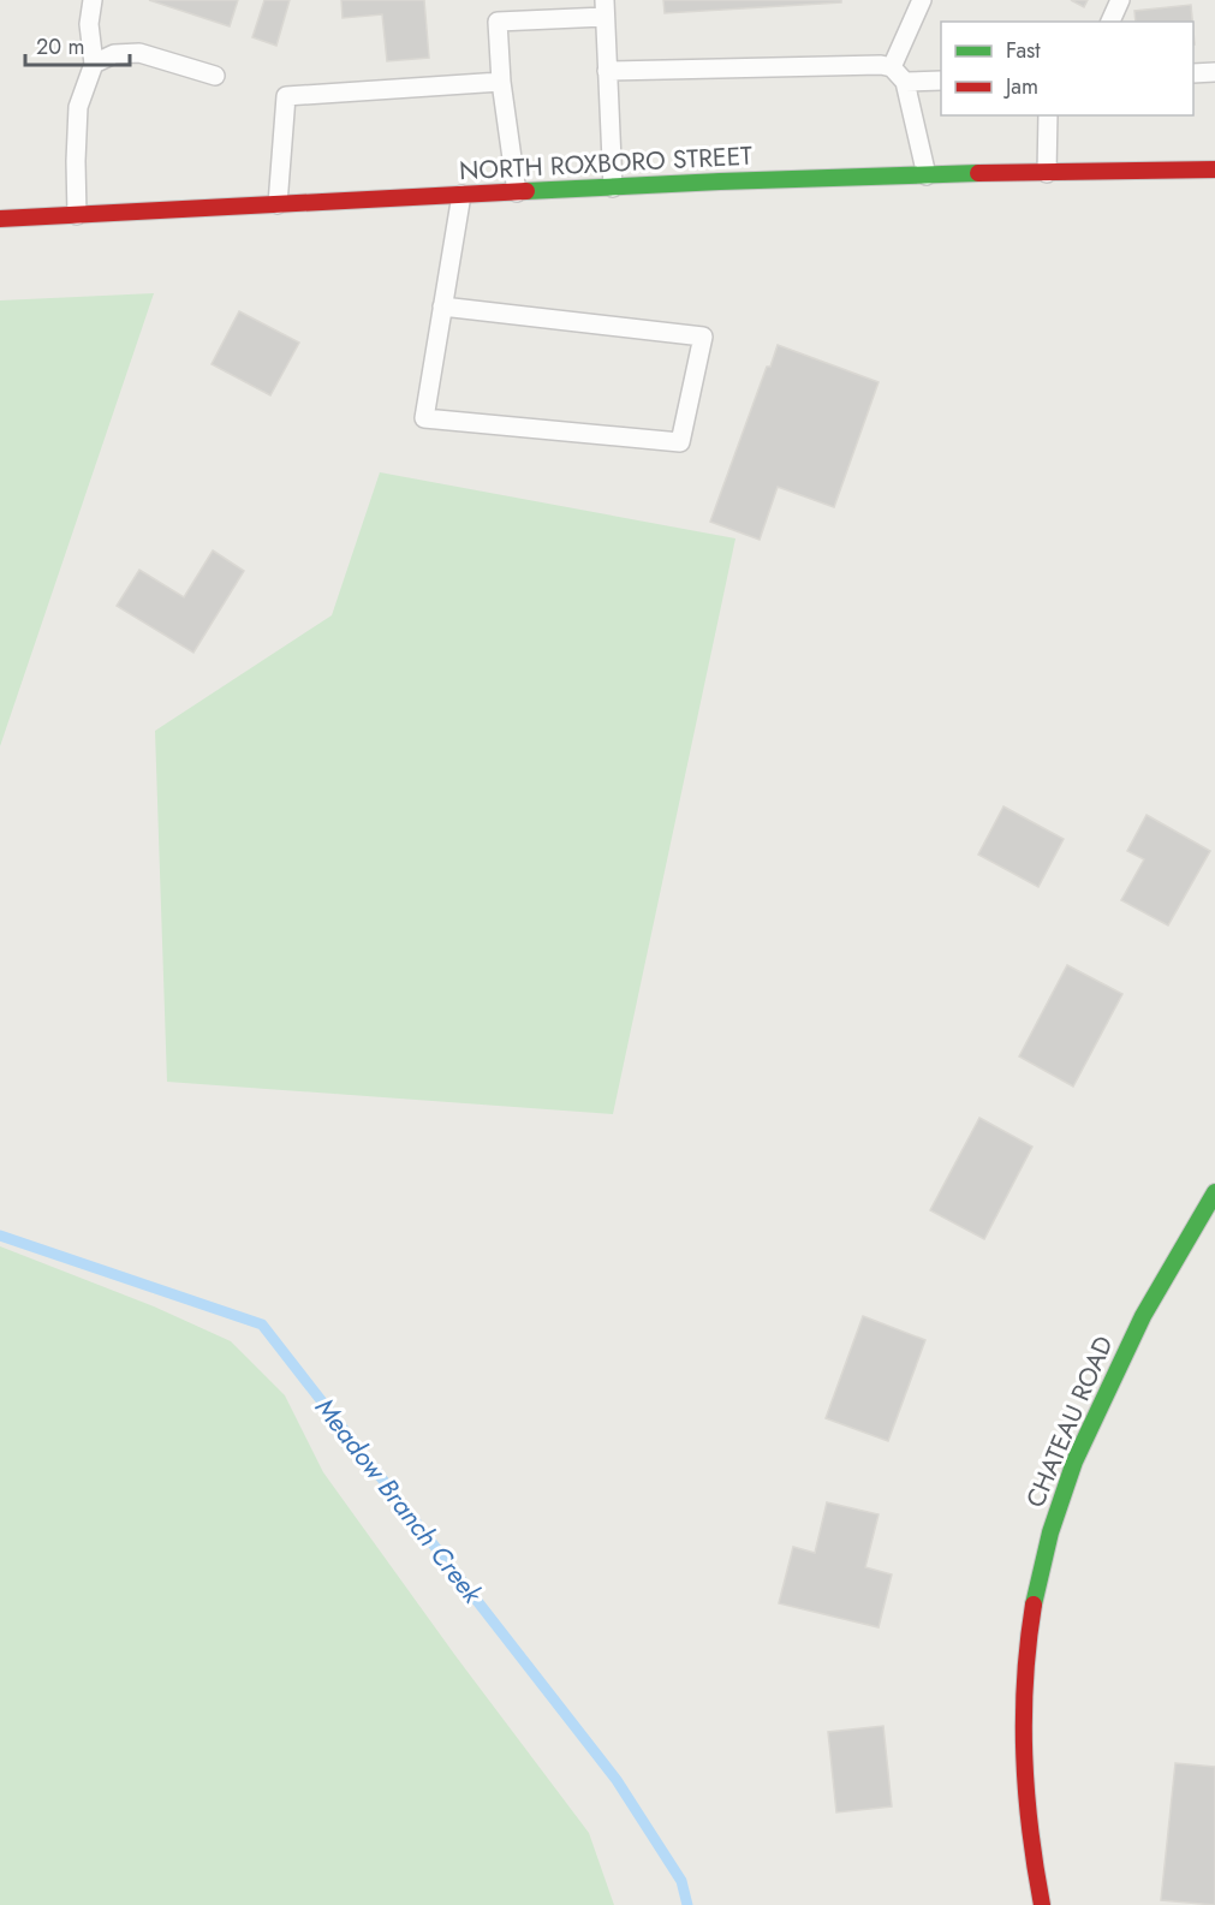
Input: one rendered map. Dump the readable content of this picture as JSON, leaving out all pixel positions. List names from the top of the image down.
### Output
{
  "streets": {
    "main road": ["NORTH ROXBORO STREET", "CHATEAU ROAD"]
  },
  "water": ["Meadow Branch Creek"],
  "legend": ["Fast", "Jam"],
  "scale_bar": "20 m"
}
